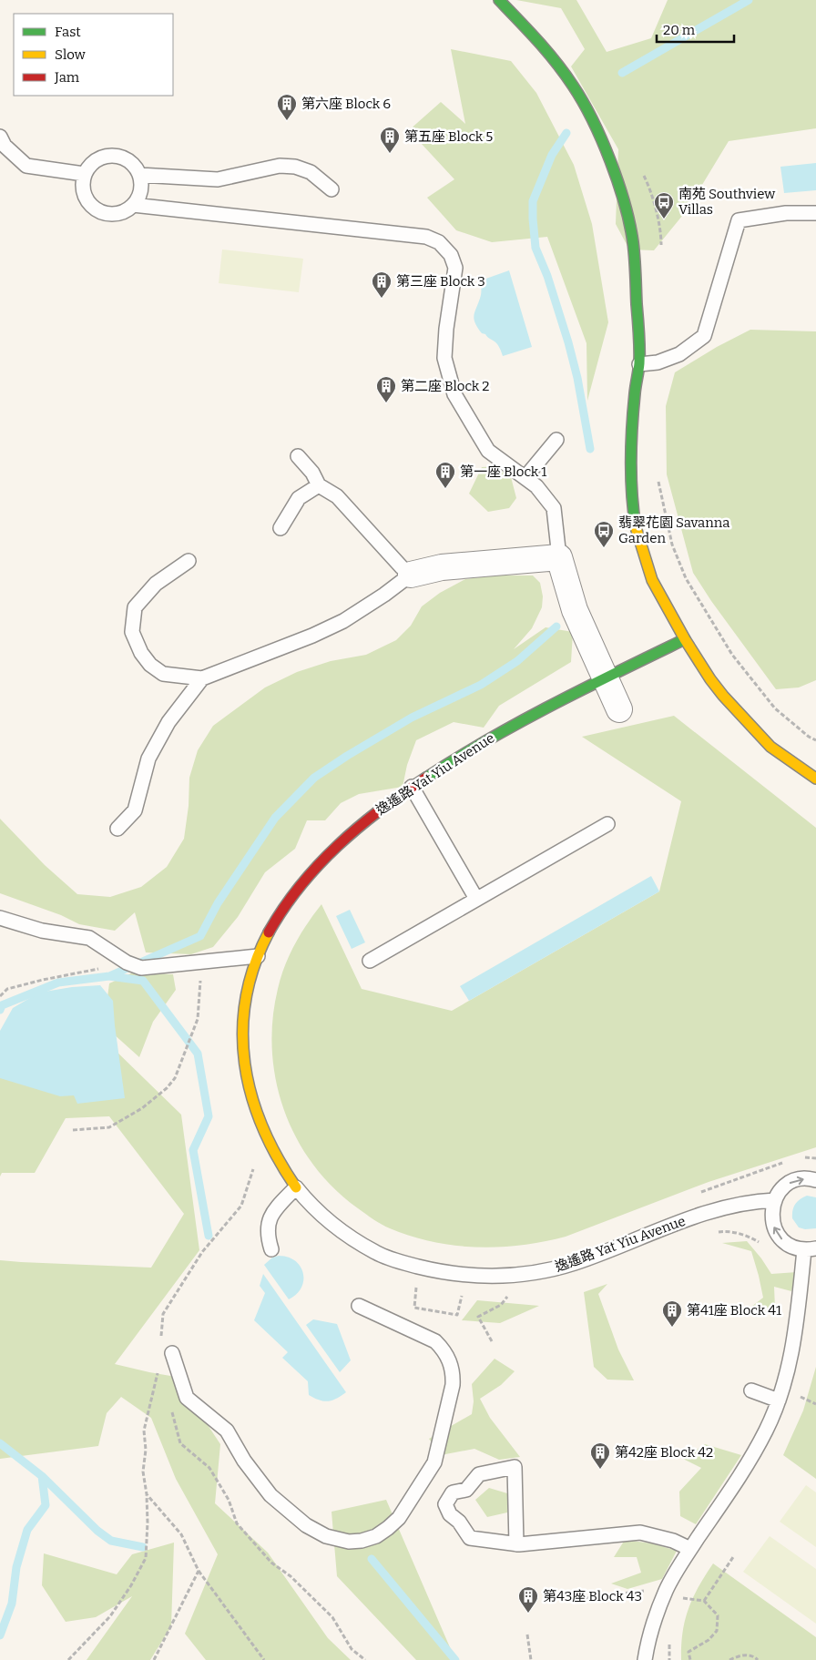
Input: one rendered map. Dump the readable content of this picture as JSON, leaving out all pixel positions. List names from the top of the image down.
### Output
{
  "streets": {
    "main road": ["逸遙路 Yat Yiu Avenue"]
  },
  "places": {
    "building": [
      "第六座 Block 6",
      "第五座 Block 5",
      "第三座 Block 3",
      "第二座 Block 2",
      "第一座 Block 1",
      "第41座 Block 41",
      "第42座 Block 42",
      "第43座 Block 43"
    ],
    "bus stop": ["南苑 Southview Villas", "翡翠花園 Savanna Garden"]
  },
  "legend": ["Fast", "Slow", "Jam"],
  "scale_bar": "20 m"
}
